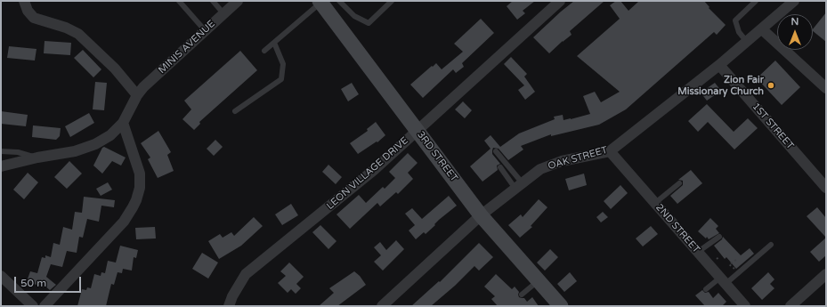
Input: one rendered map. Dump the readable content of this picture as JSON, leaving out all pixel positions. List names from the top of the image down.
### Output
{
  "streets": {
    "street": [
      "MINIS AVENUE",
      "1ST STREET",
      "3RD STREET",
      "OAK STREET",
      "LEON VILLAGE DRIVE",
      "2ND STREET"
    ]
  },
  "crossings": [
    ["1ST STREET", "OAK STREET"],
    ["3RD STREET", "OAK STREET"],
    ["3RD STREET", "LEON VILLAGE DRIVE"],
    ["OAK STREET", "2ND STREET"]
  ],
  "places": ["Zion Fair Missionary Church"],
  "scale_bar": "50 m",
  "north": "top"
}
